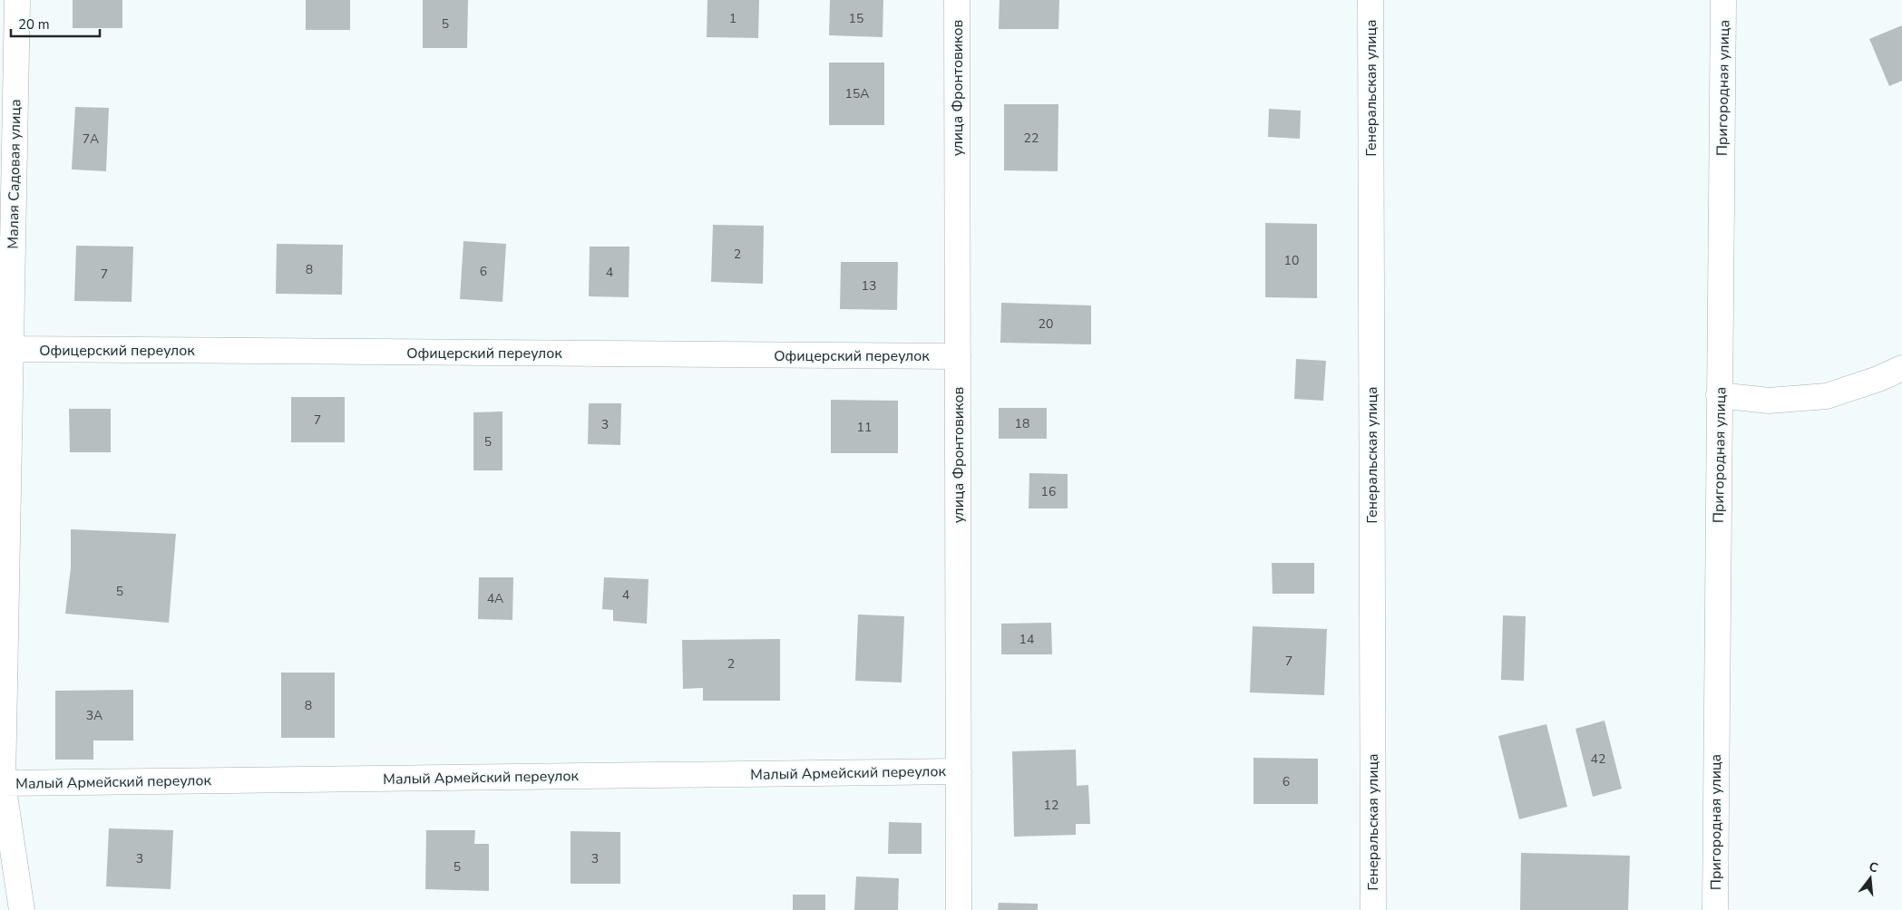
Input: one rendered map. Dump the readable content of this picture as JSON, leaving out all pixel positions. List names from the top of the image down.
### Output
{
  "streets": {
    "street": [
      "улица Фронтовиков",
      "Генеральская улица",
      "Пригородная улица",
      "Малая Садовая улица",
      "Офицерский переулок",
      "Малый Армейский переулок"
    ]
  },
  "crossings": [
    ["улица Фронтовиков", "Офицерский переулок"],
    ["улица Фронтовиков", "Малый Армейский переулок"],
    ["Малая Садовая улица", "Офицерский переулок"],
    ["Малая Садовая улица", "Малый Армейский переулок"]
  ],
  "house_numbers": [
    "1",
    "15",
    "5",
    "15А",
    "22",
    "7А",
    "2",
    "10",
    "8",
    "6",
    "4",
    "7",
    "13",
    "20",
    "7",
    "18",
    "3",
    "11",
    "5",
    "16",
    "5",
    "4",
    "4А",
    "14",
    "7",
    "2",
    "8",
    "3А",
    "42",
    "6",
    "12",
    "3",
    "3",
    "5"
  ],
  "scale_bar": "20 m",
  "north": "top"
}
